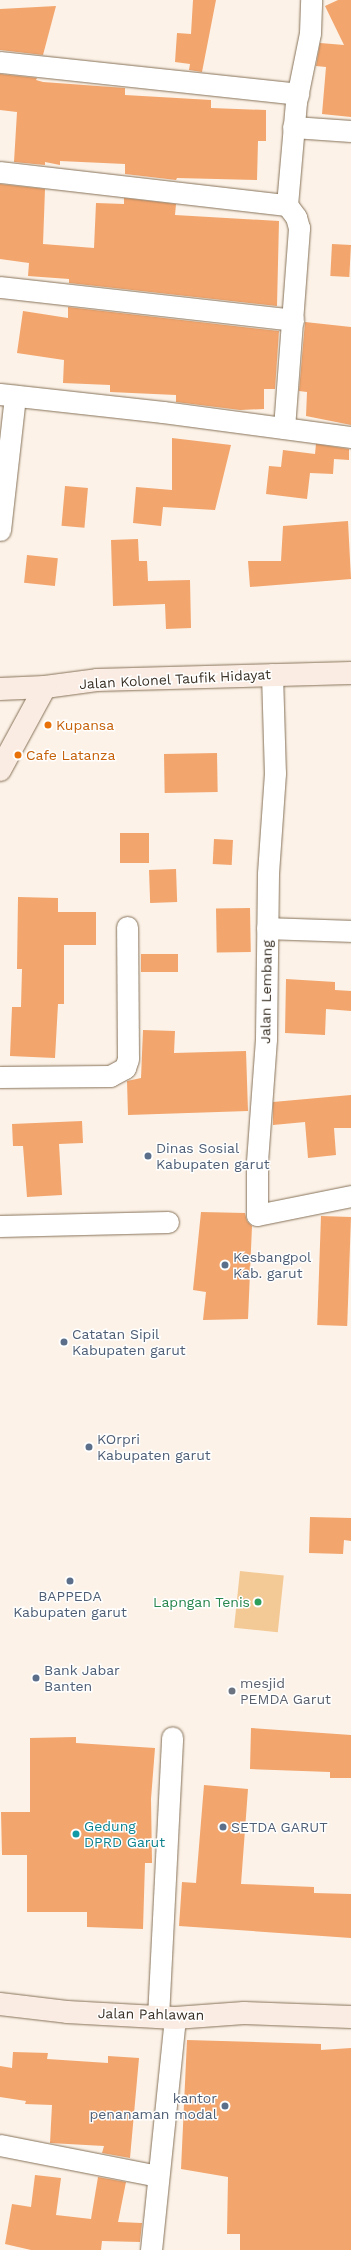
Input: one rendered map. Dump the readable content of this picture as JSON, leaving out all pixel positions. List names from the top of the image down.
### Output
{
  "streets": {
    "main road": ["Jalan Kolonel Taufik Hidayat", "Jalan Pahlawan"],
    "street": ["Jalan Lembang"]
  },
  "crossings": [
    ["Jalan Kolonel Taufik Hidayat", "Jalan Lembang"]
  ],
  "places": [
    "Kupansa",
    "Cafe Latanza",
    "Dinas Sosial Kabupaten garut",
    "Kesbangpol Kab. garut",
    "Catatan Sipil Kabupaten garut",
    "KOrpri Kabupaten garut",
    "BAPPEDA Kabupaten garut",
    "Lapngan Tenis",
    "Bank Jabar Banten",
    "mesjid PEMDA Garut",
    "SETDA GARUT",
    "Gedung DPRD Garut",
    "kantor penanaman modal"
  ]
}
